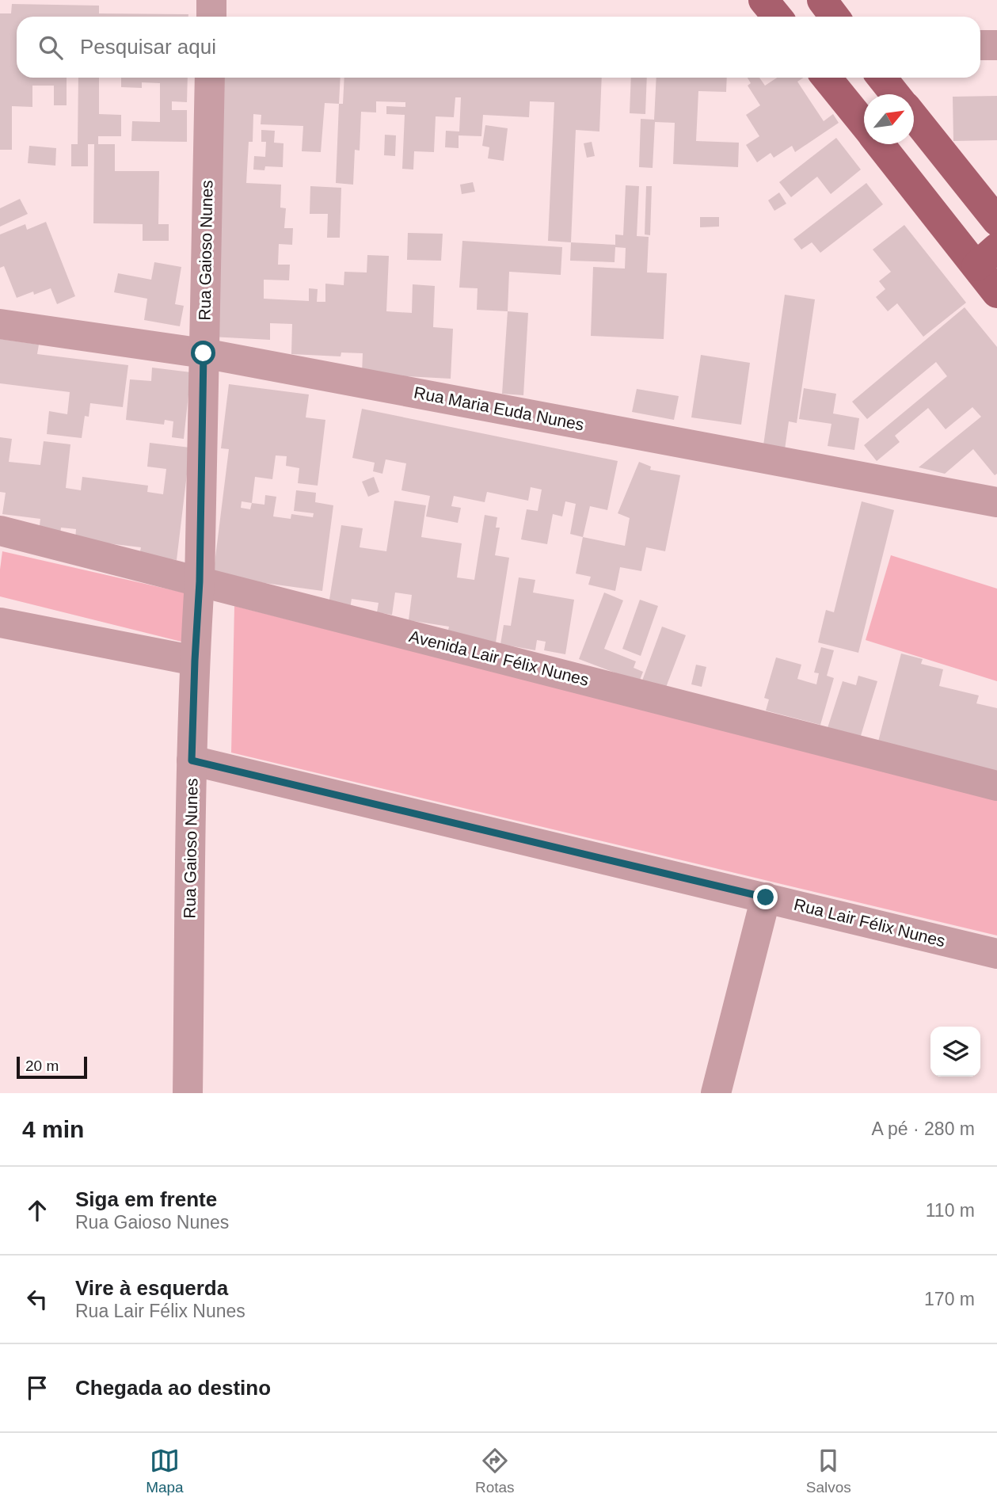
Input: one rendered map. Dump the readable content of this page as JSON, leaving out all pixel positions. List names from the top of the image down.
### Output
{
  "streets": {
    "street": [
      "Rua Gaioso Nunes",
      "Rua Maria Euda Nunes",
      "Avenida Lair Félix Nunes",
      "Rua Lair Félix Nunes"
    ]
  },
  "crossings": [
    ["Rua Gaioso Nunes", "Rua Maria Euda Nunes"],
    ["Rua Gaioso Nunes", "Avenida Lair Félix Nunes"],
    ["Rua Gaioso Nunes", "Rua Lair Félix Nunes"]
  ],
  "scale_bar": "20 m",
  "north": "top right",
  "page": {
    "search": "Pesquisar aqui",
    "scale": "20 m",
    "heading": ["4 min", "A pé · 280 m"],
    "list": [
      ["Siga em frente", "Rua Gaioso Nunes", "110 m"],
      ["Vire à esquerda", "Rua Lair Félix Nunes", "170 m"],
      "Chegada ao destino"
    ],
    "nav": ["Mapa", "Rotas", "Salvos"]
  }
}
